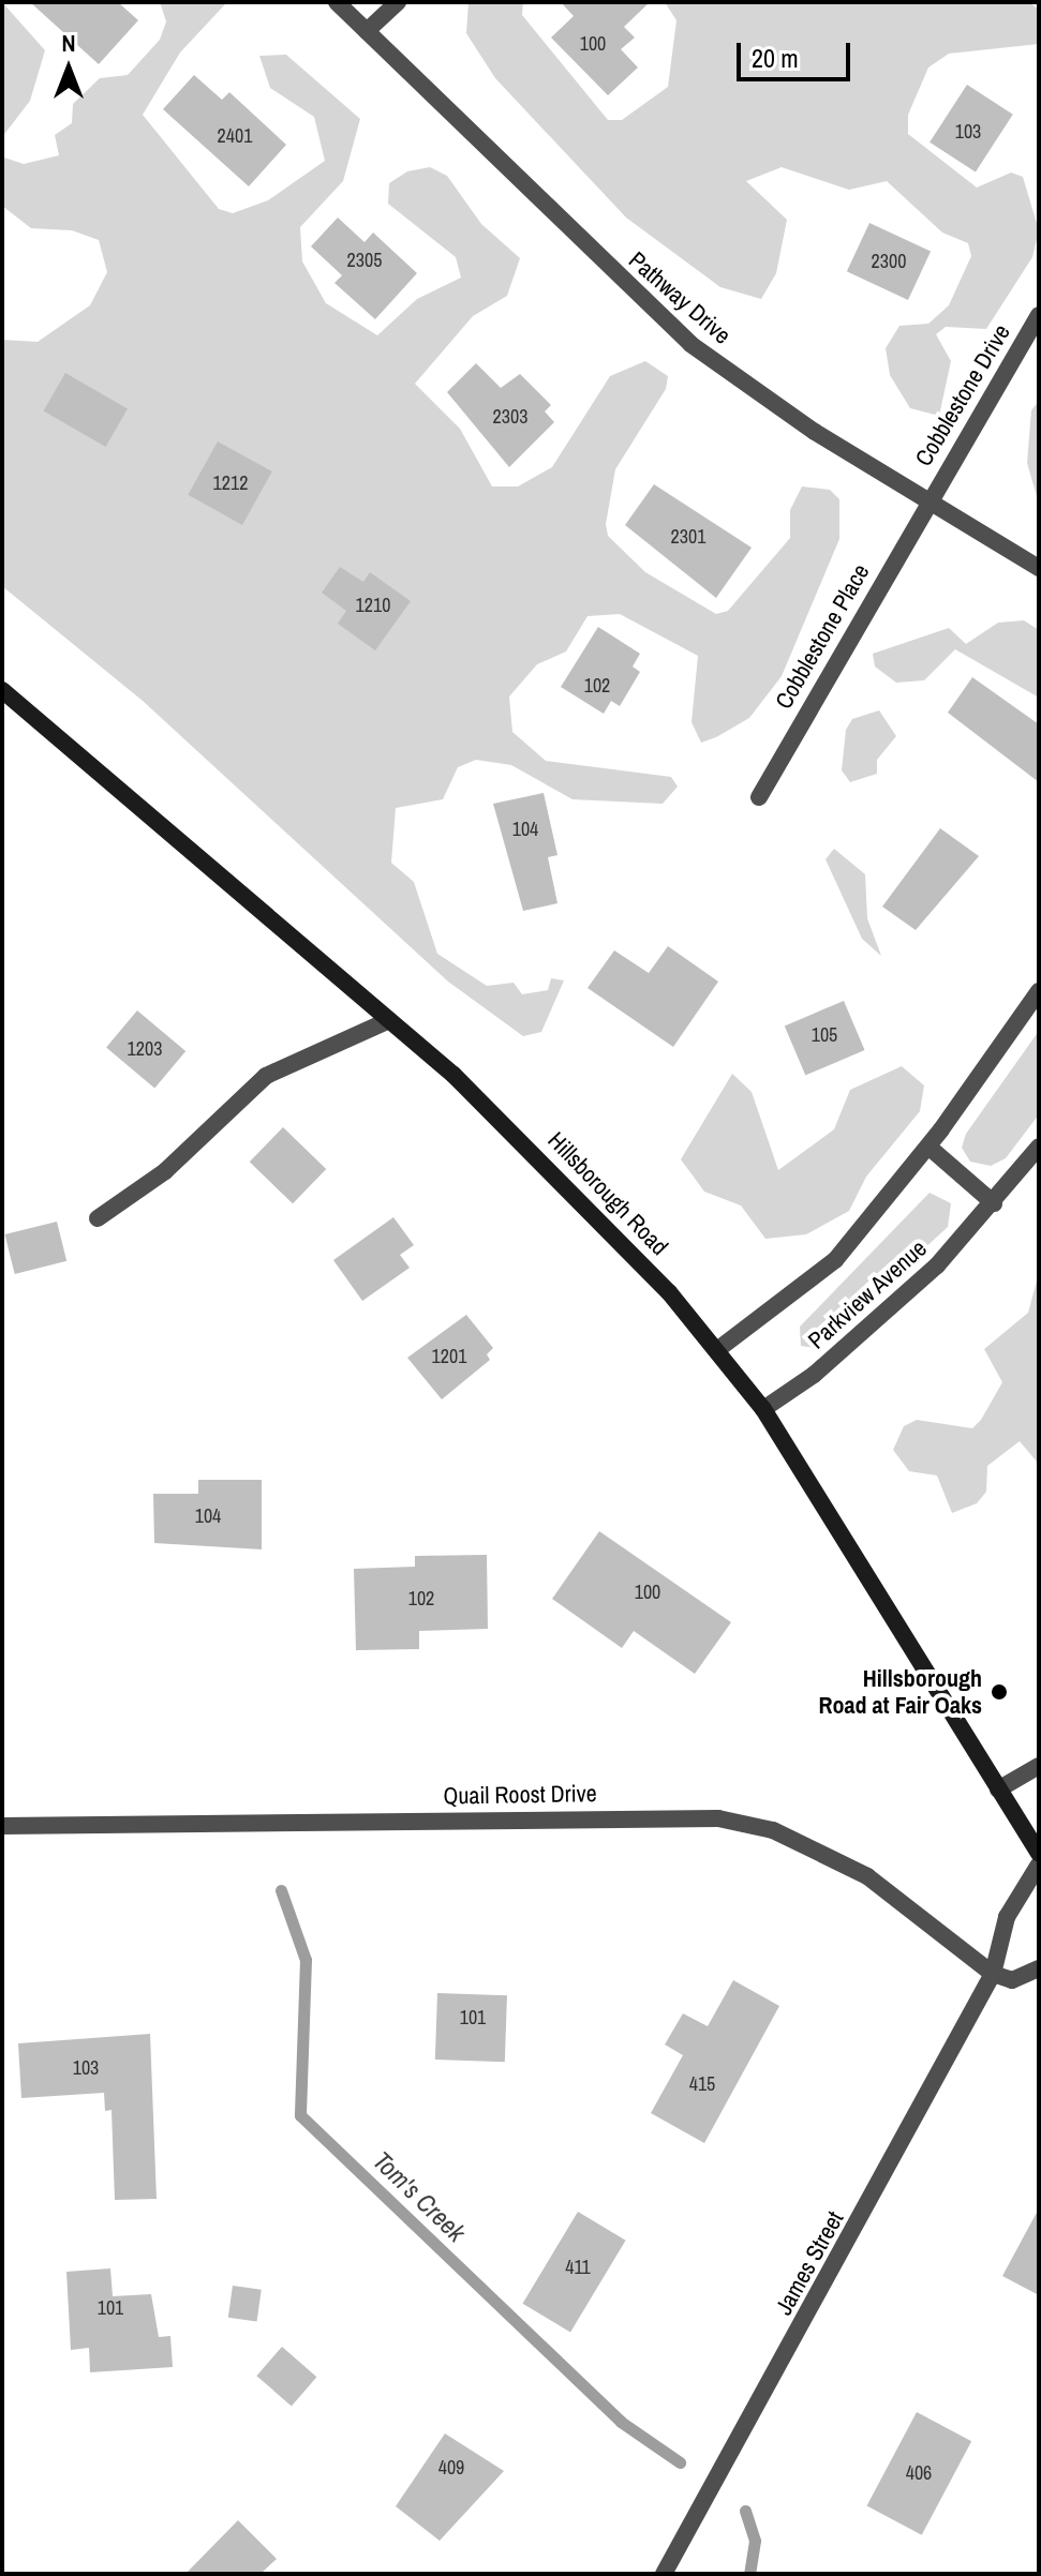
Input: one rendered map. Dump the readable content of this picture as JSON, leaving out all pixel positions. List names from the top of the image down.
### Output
{
  "streets": {
    "main road": ["Hillsborough Road"],
    "street": [
      "Pathway Drive",
      "Cobblestone Drive",
      "Cobblestone Place",
      "Parkview Avenue",
      "Quail Roost Drive",
      "James Street"
    ]
  },
  "crossings": [
    ["Pathway Drive", "Cobblestone Drive"],
    ["Pathway Drive", "Cobblestone Place"],
    ["Cobblestone Drive", "Cobblestone Place"],
    ["Hillsborough Road", "Parkview Avenue"],
    ["Quail Roost Drive", "James Street"]
  ],
  "water": ["Tom's Creek"],
  "places": ["Hillsborough Road at Fair Oaks"],
  "house_numbers": [
    "100",
    "103",
    "2401",
    "2305",
    "2300",
    "2303",
    "1212",
    "2301",
    "1210",
    "102",
    "104",
    "105",
    "1203",
    "1201",
    "104",
    "100",
    "102",
    "101",
    "103",
    "415",
    "411",
    "101",
    "409",
    "406"
  ],
  "scale_bar": "20 m",
  "north": "top"
}
